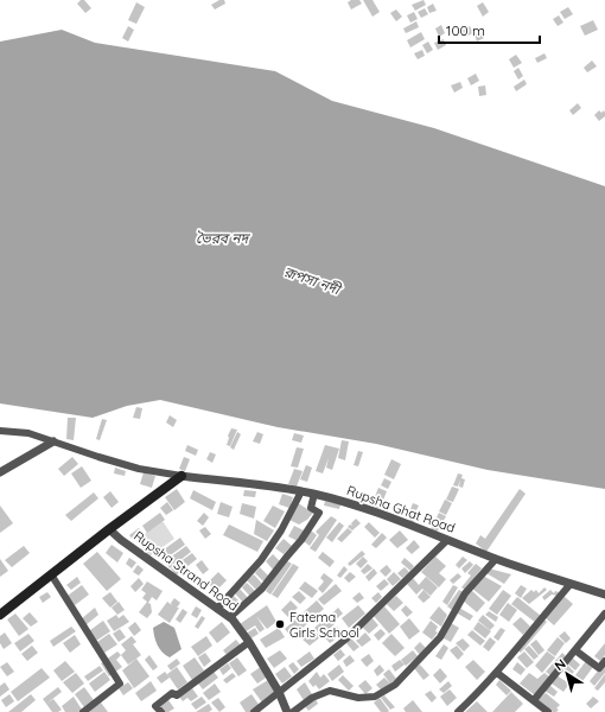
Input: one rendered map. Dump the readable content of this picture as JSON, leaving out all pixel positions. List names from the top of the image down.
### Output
{
  "streets": {
    "street": ["Rupsha Ghat Road", "Rupsha Strand Road"]
  },
  "water": ["ভৈরব নদ", "রূপসা নদী"],
  "places": ["Fatema Girls School"],
  "scale_bar": "100 m",
  "north": "top left"
}
